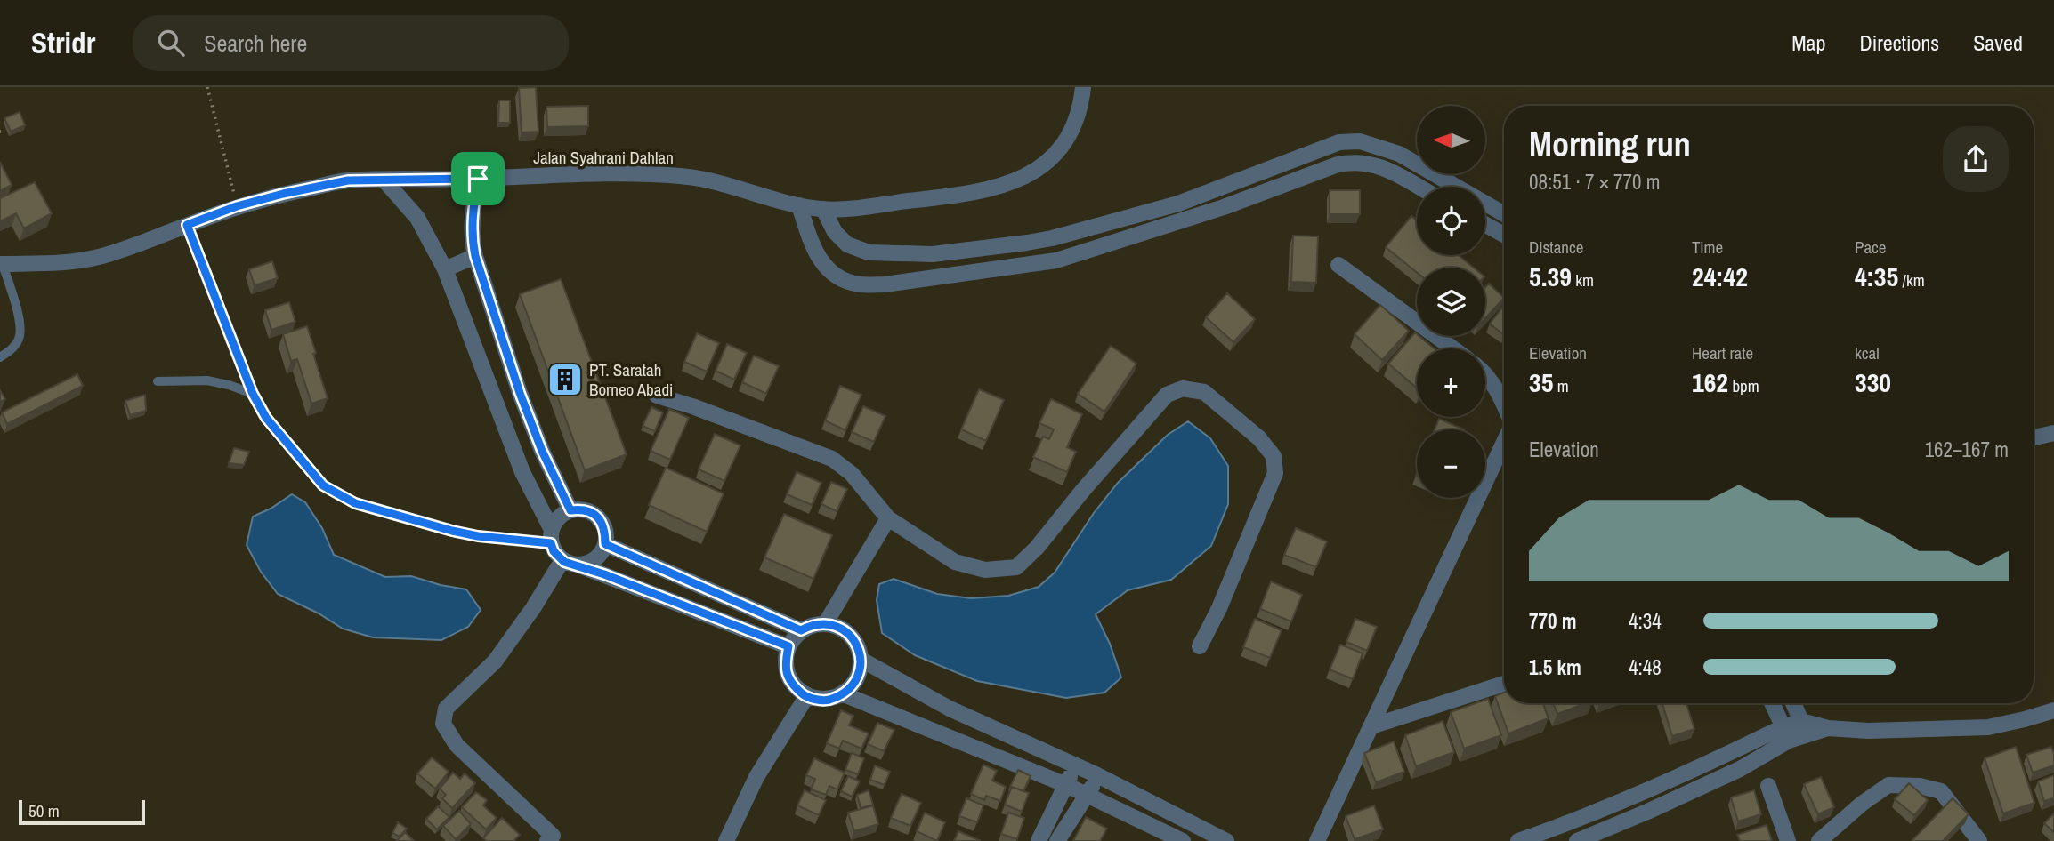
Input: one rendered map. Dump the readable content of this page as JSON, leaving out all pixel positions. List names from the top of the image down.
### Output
{
  "streets": {
    "street": ["Jalan Syahrani Dahlan"]
  },
  "places": {
    "building": ["PT. Saratah Borneo Abadi"]
  },
  "scale_bar": "50 m",
  "north": "left",
  "page": {
    "header": "Stridr",
    "search": "Search here",
    "nav": ["Map", "Directions", "Saved"],
    "map_buttons": ["+", "−"],
    "heading": ["Morning run", "08:51 · 7 × 770 m"],
    "stats": [
      ["Distance", "5.39 km"],
      ["Time", "24:42"],
      ["Pace", "4:35 /km"],
      ["Elevation", "35 m"],
      ["Heart rate", "162 bpm"],
      ["kcal", "330"]
    ],
    "chart": ["Elevation", "162–167 m"],
    "list": [
      {
        "name": "770 m",
        "note": "4:34"
      },
      {
        "name": "1.5 km",
        "note": "4:48"
      }
    ],
    "scale": "50 m"
  }
}
